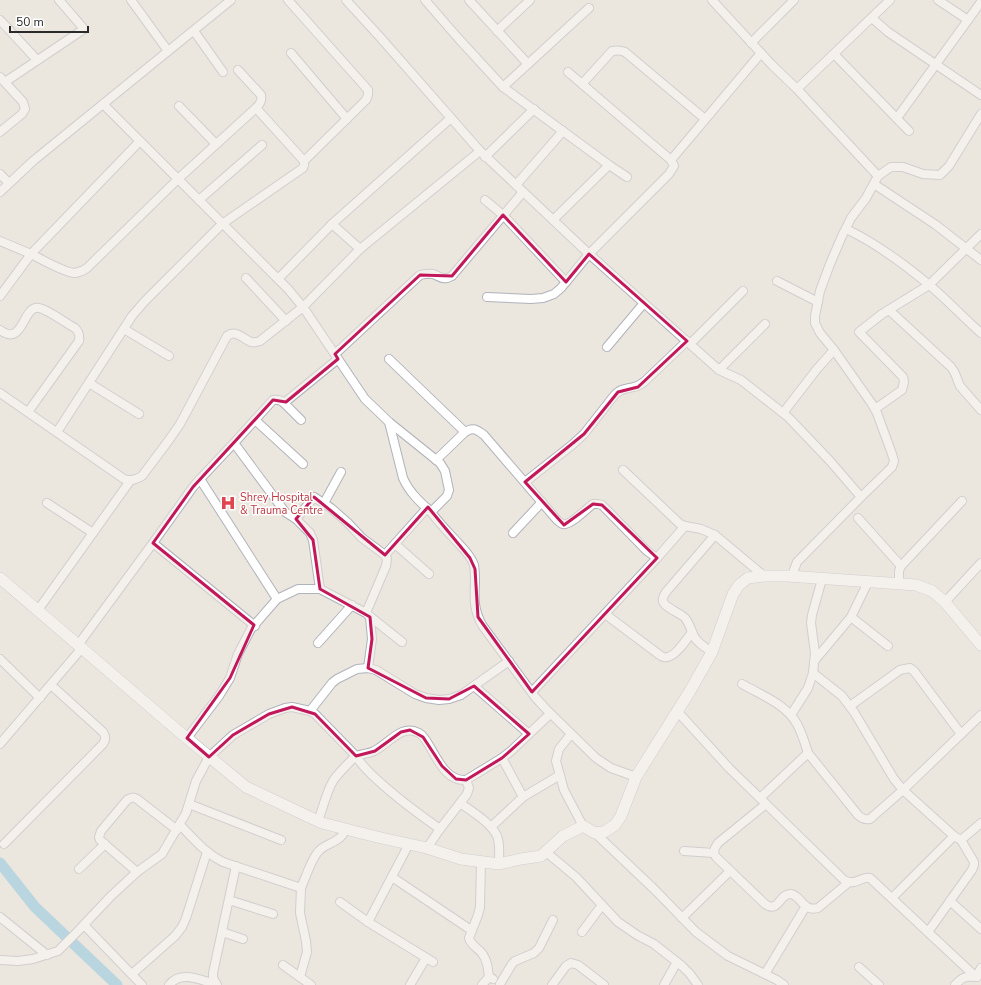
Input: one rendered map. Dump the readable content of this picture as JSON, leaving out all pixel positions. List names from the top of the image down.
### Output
{
  "places": {
    "hospital": ["Shrey Hospital & Trauma Centre"]
  },
  "scale_bar": "50 m"
}
